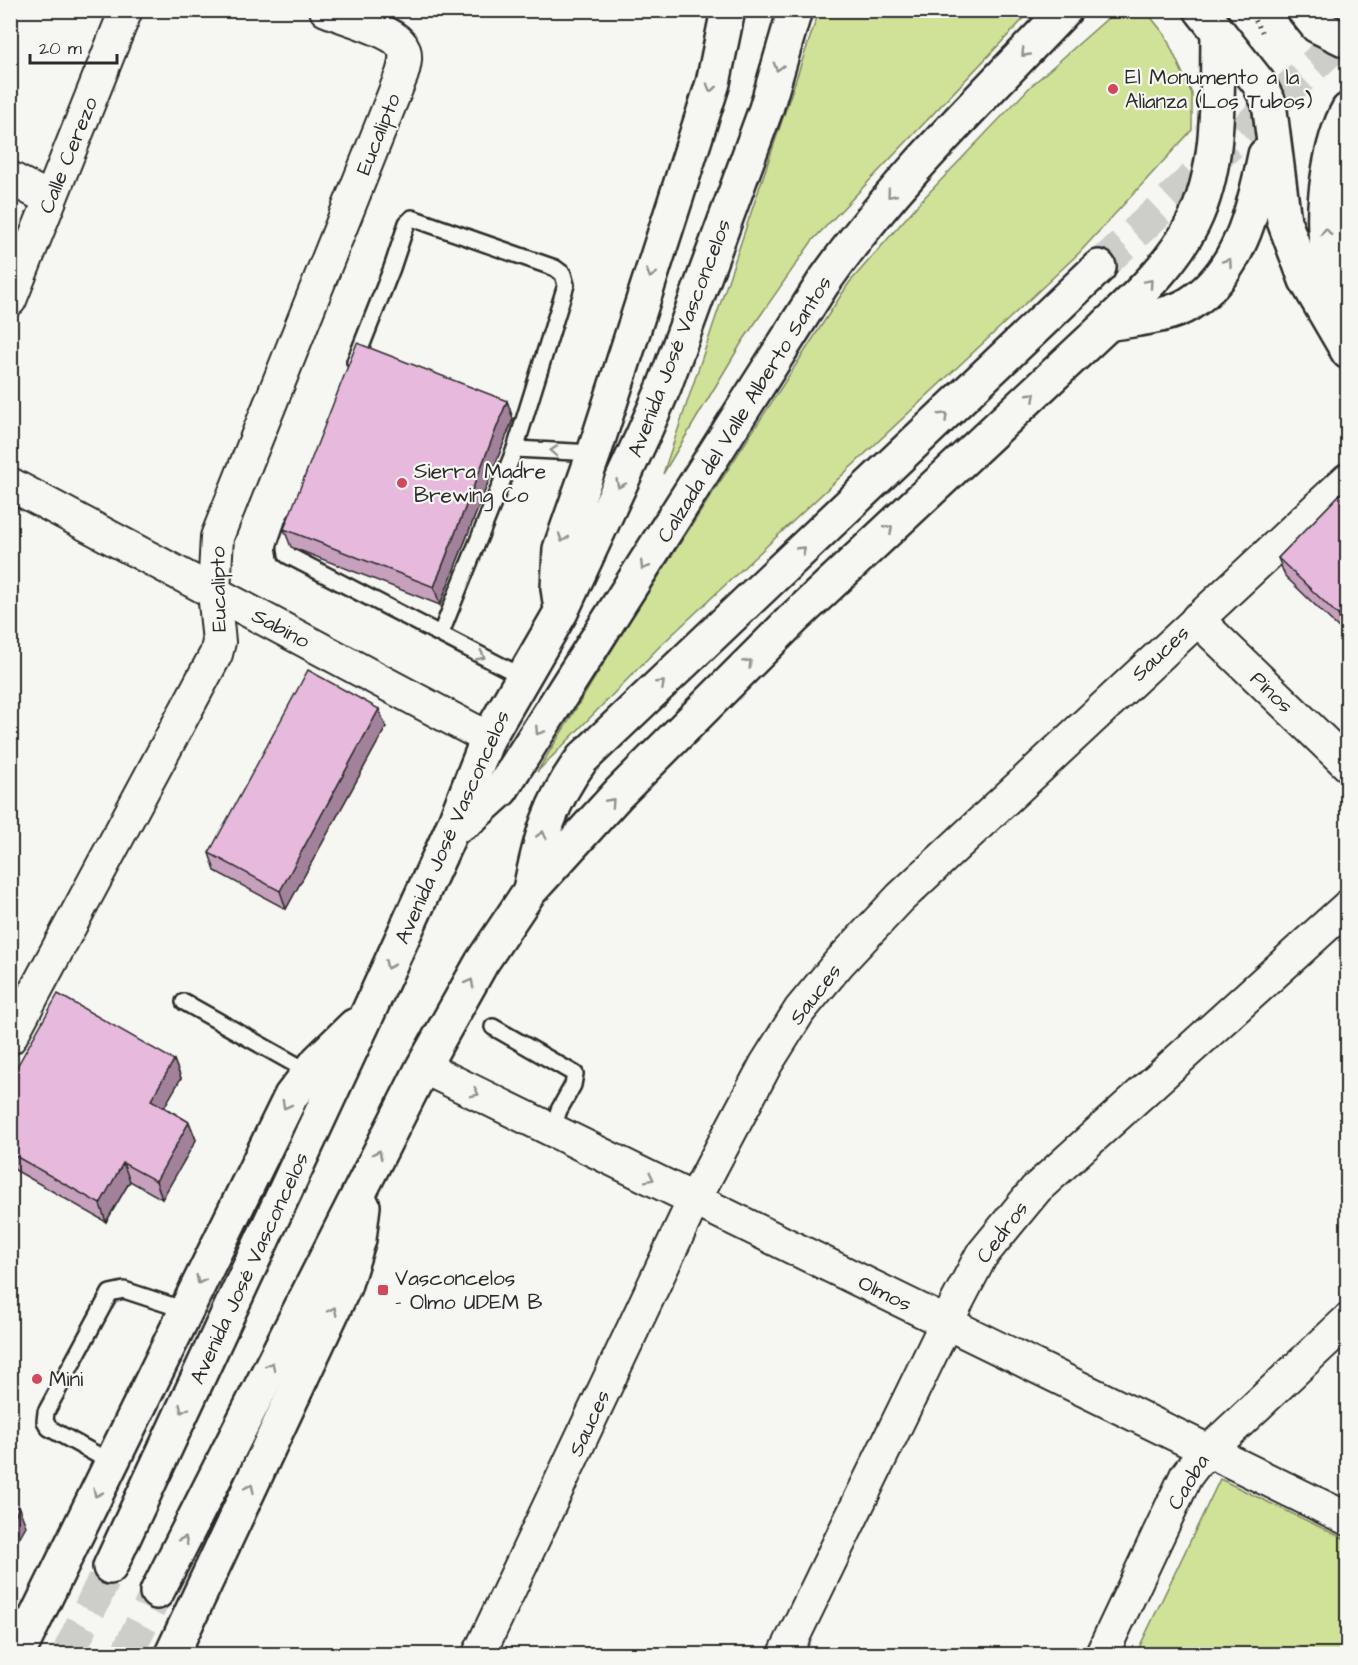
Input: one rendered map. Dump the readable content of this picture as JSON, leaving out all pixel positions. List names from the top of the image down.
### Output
{
  "streets": {
    "main road": ["Avenida José Vasconcelos", "Calzada del Valle Alberto Santos"],
    "street": [
      "Eucalipto",
      "Calle Cerezo",
      "Sabino",
      "Sauces",
      "Pinos",
      "Cedros",
      "Olmos",
      "Caoba"
    ]
  },
  "crossings": [
    ["Eucalipto", "Sabino"],
    ["Avenida José Vasconcelos", "Calzada del Valle Alberto Santos"],
    ["Avenida José Vasconcelos", "Sabino"],
    ["Sauces", "Pinos"],
    ["Sauces", "Olmos"],
    ["Cedros", "Olmos"],
    ["Olmos", "Caoba"]
  ],
  "places": {
    "other": ["El Monumento a la Alianza (Los Tubos)", "Sierra Madre Brewing Co", "Mini"],
    "transit": ["Vasconcelos - Olmo UDEM B"]
  },
  "scale_bar": "20 m"
}
